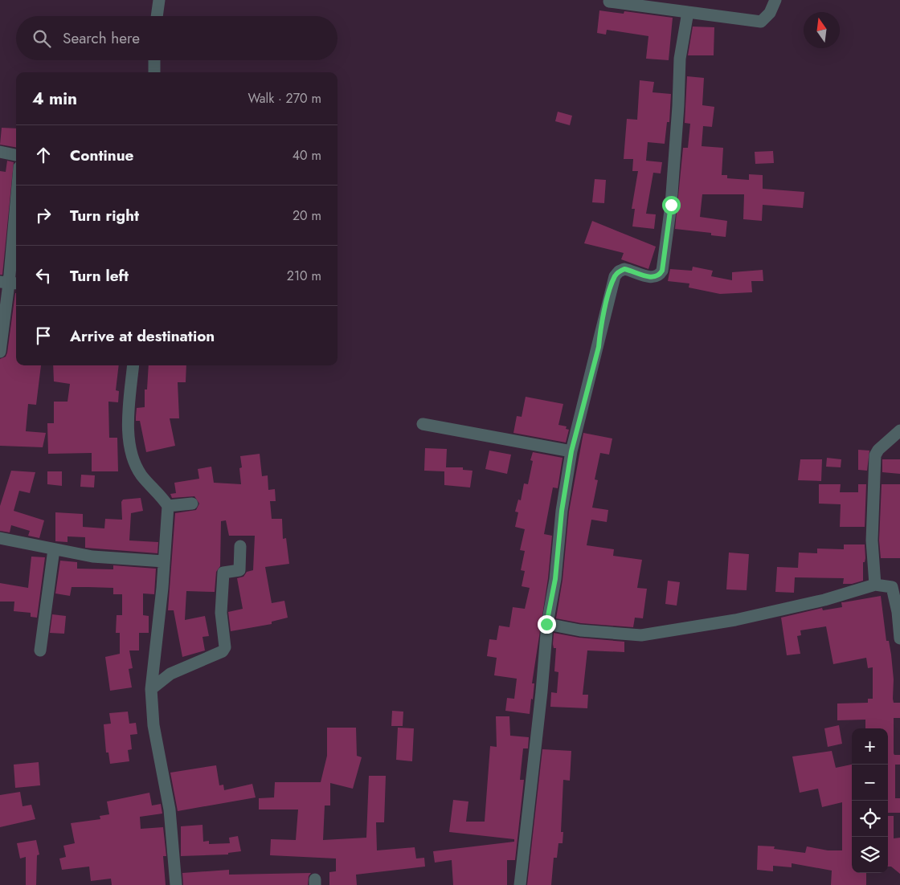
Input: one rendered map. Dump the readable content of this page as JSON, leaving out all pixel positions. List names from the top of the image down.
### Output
{
  "north": "top",
  "page": {
    "search": "Search here",
    "heading": ["4 min", "Walk · 270 m"],
    "list": [
      ["Continue", "40 m"],
      ["Turn right", "20 m"],
      ["Turn left", "210 m"],
      "Arrive at destination"
    ],
    "map_buttons": ["+", "−"]
  }
}
